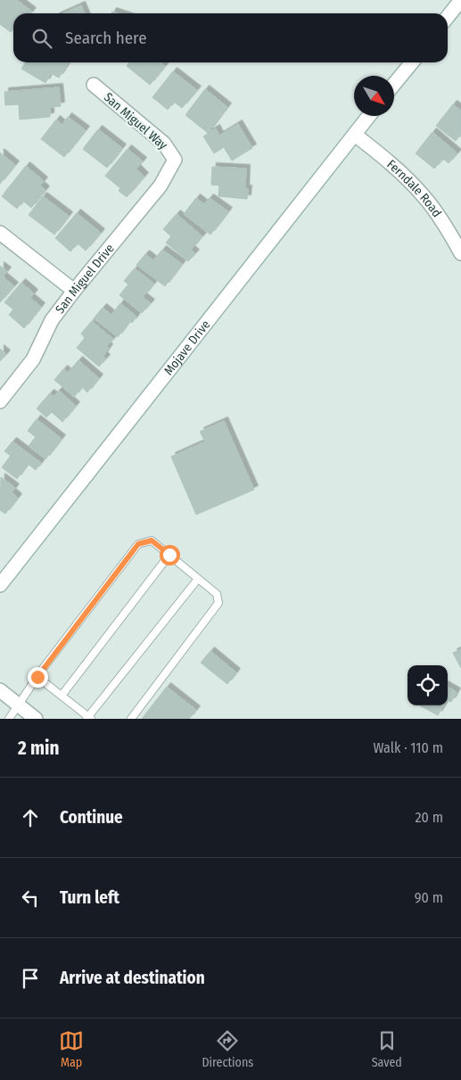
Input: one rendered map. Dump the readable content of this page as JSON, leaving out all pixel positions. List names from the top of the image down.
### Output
{
  "streets": {
    "street": [
      "San Miguel Way",
      "Ferndale Road",
      "San Miguel Drive",
      "Mojave Drive"
    ]
  },
  "crossings": [
    ["San Miguel Way", "San Miguel Drive"],
    ["Ferndale Road", "Mojave Drive"]
  ],
  "north": "bottom right",
  "page": {
    "search": "Search here",
    "heading": ["2 min", "Walk · 110 m"],
    "list": [
      ["Continue", "20 m"],
      ["Turn left", "90 m"],
      "Arrive at destination"
    ],
    "nav": ["Map", "Directions", "Saved"]
  }
}
